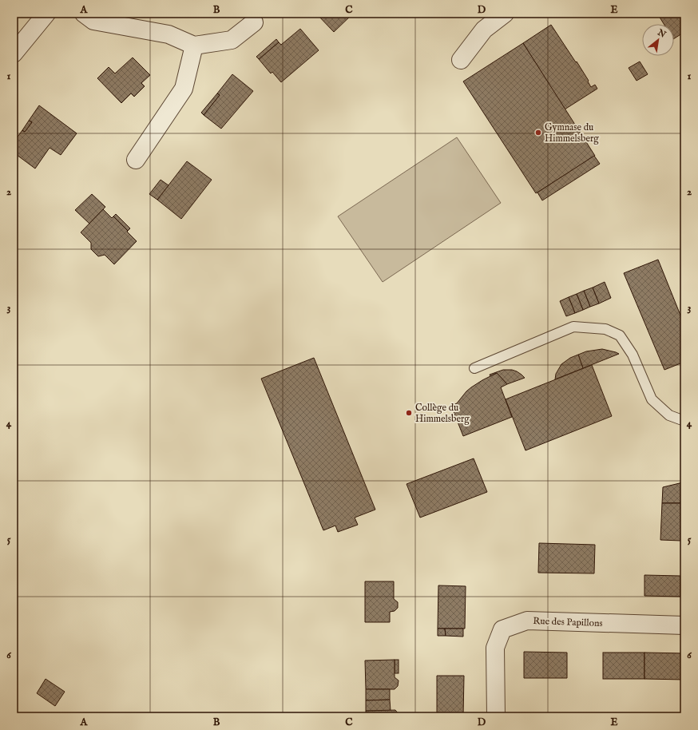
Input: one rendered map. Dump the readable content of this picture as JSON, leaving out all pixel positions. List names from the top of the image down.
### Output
{
  "streets": {
    "street": ["Rue des Papillons"]
  },
  "places": ["Gymnase du Himmelsberg", "Collège du Himmelsberg"],
  "north": "top right",
  "grid": {
    "columns": [
      "A",
      "B",
      "C",
      "D",
      "E"
    ],
    "rows": [
      "1",
      "2",
      "3",
      "4",
      "5",
      "6"
    ]
  }
}
